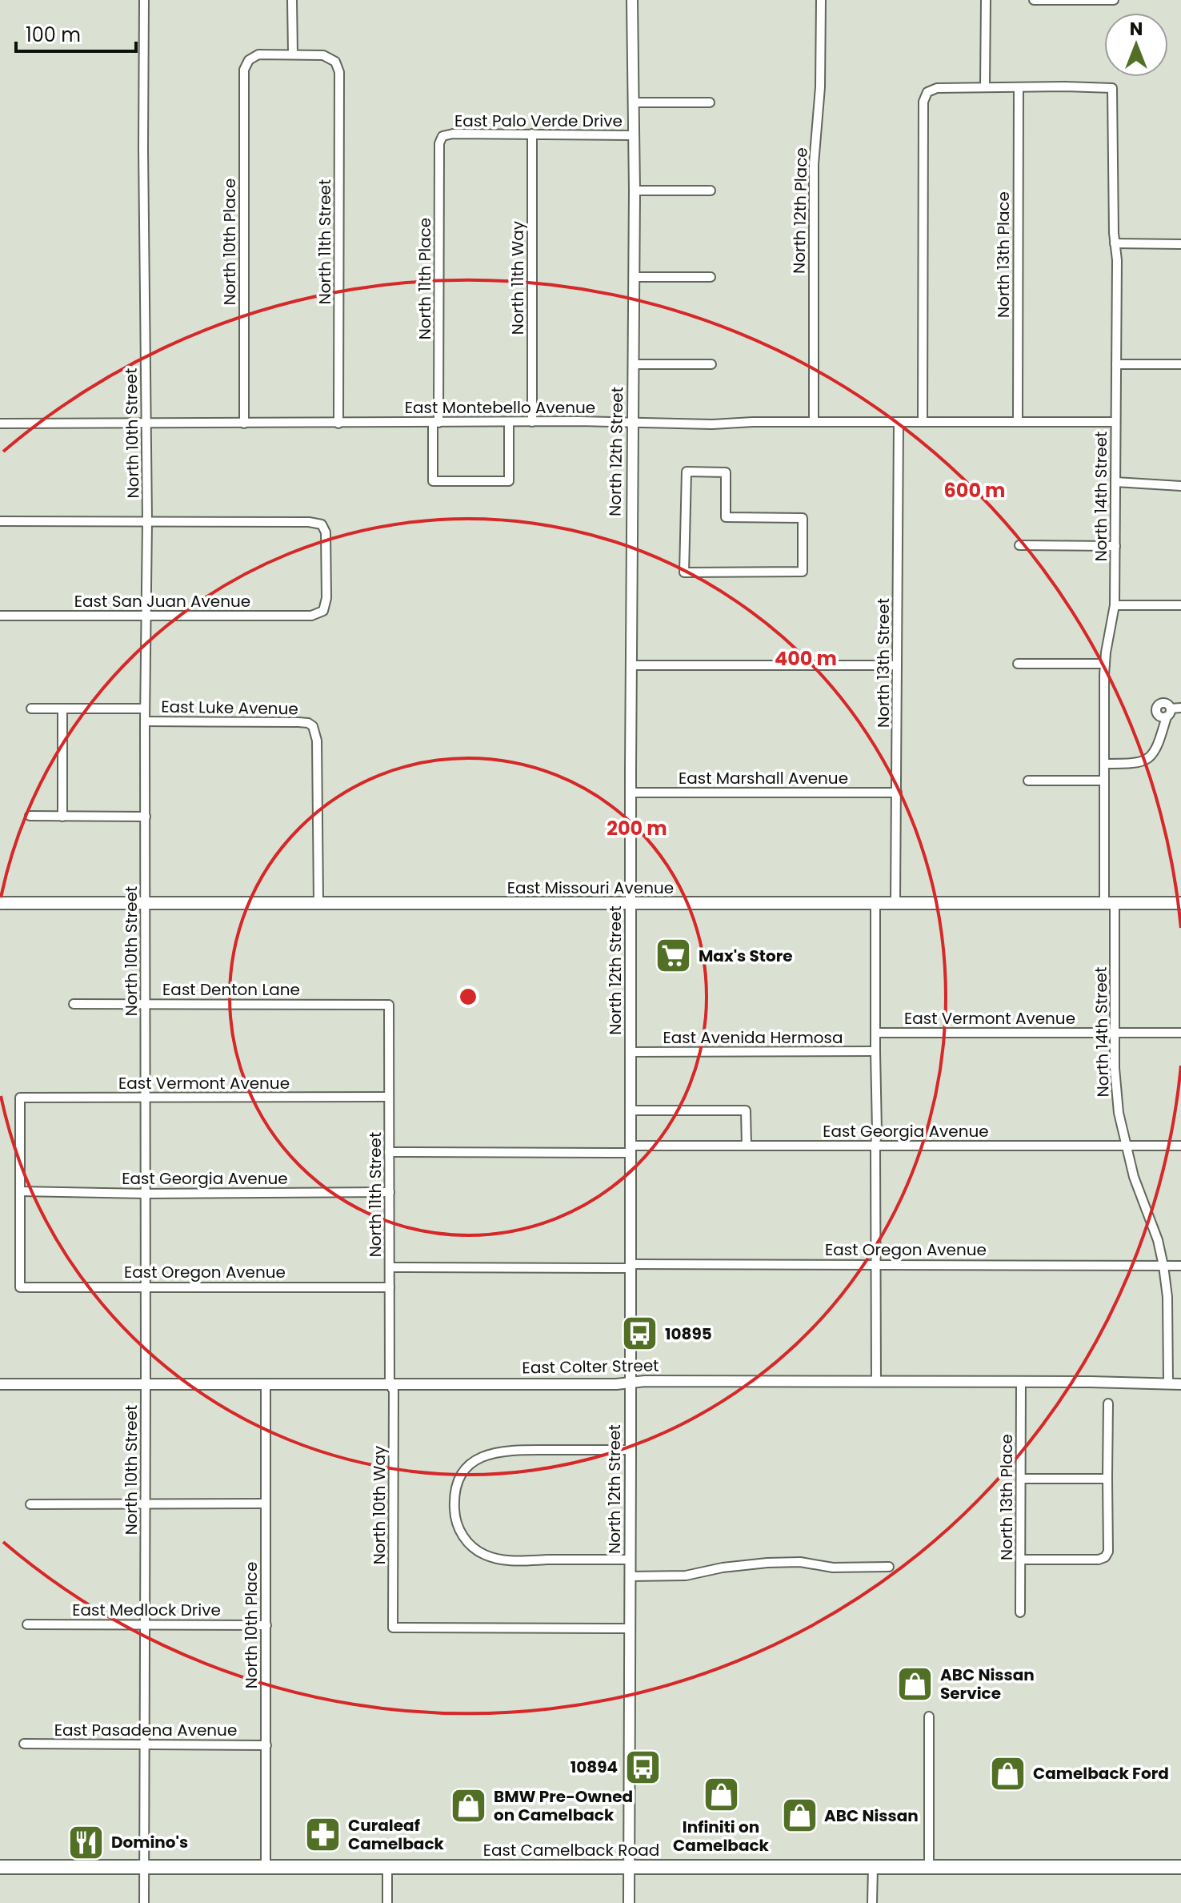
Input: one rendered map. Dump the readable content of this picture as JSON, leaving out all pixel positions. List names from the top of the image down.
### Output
{
  "streets": {
    "main road": ["East Missouri Avenue", "East Camelback Road"],
    "street": [
      "East Palo Verde Drive",
      "North 12th Place",
      "North 10th Place",
      "North 11th Street",
      "North 13th Place",
      "North 11th Way",
      "North 11th Place",
      "East Montebello Avenue",
      "North 10th Street",
      "North 12th Street",
      "North 14th Street",
      "East San Juan Avenue",
      "North 13th Street",
      "East Luke Avenue",
      "East Marshall Avenue",
      "East Denton Lane",
      "East Vermont Avenue",
      "East Avenida Hermosa",
      "East Georgia Avenue",
      "East Oregon Avenue",
      "East Colter Street",
      "North 10th Way",
      "East Medlock Drive",
      "East Pasadena Avenue"
    ]
  },
  "crossings": [
    ["East Palo Verde Drive", "North 11th Way"],
    ["East Palo Verde Drive", "North 11th Place"],
    ["East Palo Verde Drive", "North 12th Street"],
    ["North 12th Place", "East Montebello Avenue"],
    ["North 10th Place", "North 11th Street"],
    ["North 10th Place", "East Montebello Avenue"],
    ["North 10th Place", "East Colter Street"],
    ["North 10th Place", "East Medlock Drive"],
    ["North 10th Place", "East Pasadena Avenue"],
    ["North 10th Place", "East Camelback Road"],
    ["North 11th Street", "East Montebello Avenue"],
    ["North 11th Street", "East Denton Lane"],
    ["North 11th Street", "East Vermont Avenue"],
    ["North 11th Street", "East Georgia Avenue"],
    ["North 11th Street", "East Oregon Avenue"],
    ["North 11th Street", "East Colter Street"],
    ["North 11th Street", "North 10th Way"],
    ["North 13th Place", "East Montebello Avenue"],
    ["North 13th Place", "North 14th Street"],
    ["North 13th Place", "East Colter Street"],
    ["North 11th Way", "East Montebello Avenue"],
    ["North 11th Place", "East Montebello Avenue"],
    ["East Montebello Avenue", "North 10th Street"],
    ["East Montebello Avenue", "North 12th Street"],
    ["East Montebello Avenue", "North 14th Street"],
    ["East Montebello Avenue", "North 13th Street"],
    ["North 10th Street", "East San Juan Avenue"],
    ["North 10th Street", "East Luke Avenue"],
    ["North 10th Street", "East Missouri Avenue"],
    ["North 10th Street", "East Denton Lane"],
    ["North 10th Street", "East Vermont Avenue"],
    ["North 10th Street", "East Georgia Avenue"],
    ["North 10th Street", "East Oregon Avenue"],
    ["North 10th Street", "East Colter Street"],
    ["North 10th Street", "East Medlock Drive"],
    ["North 10th Street", "East Pasadena Avenue"],
    ["North 10th Street", "East Camelback Road"],
    ["North 12th Street", "East Marshall Avenue"],
    ["North 12th Street", "East Missouri Avenue"],
    ["North 12th Street", "East Avenida Hermosa"],
    ["North 12th Street", "East Georgia Avenue"],
    ["North 12th Street", "East Oregon Avenue"],
    ["North 12th Street", "East Colter Street"],
    ["North 12th Street", "North 10th Way"],
    ["North 12th Street", "East Camelback Road"],
    ["North 14th Street", "East Missouri Avenue"],
    ["North 14th Street", "East Vermont Avenue"],
    ["North 14th Street", "East Georgia Avenue"],
    ["North 14th Street", "East Oregon Avenue"],
    ["North 14th Street", "East Colter Street"],
    ["North 13th Street", "East Marshall Avenue"],
    ["North 13th Street", "East Missouri Avenue"],
    ["East Luke Avenue", "East Missouri Avenue"],
    ["East Vermont Avenue", "East Georgia Avenue"],
    ["East Vermont Avenue", "East Oregon Avenue"],
    ["East Georgia Avenue", "East Oregon Avenue"],
    ["East Colter Street", "North 10th Way"]
  ],
  "places": {
    "supermarket": ["Max's Store"],
    "bus stop": ["10895", "10894"],
    "shop": [
      "ABC Nissan Service",
      "Camelback Ford",
      "Infiniti on Camelback",
      "BMW Pre-Owned on Camelback",
      "ABC Nissan"
    ],
    "pharmacy": ["Curaleaf Camelback"],
    "restaurant": ["Domino's"]
  },
  "scale_bar": "100 m",
  "north": "top",
  "rings": ["600 m", "400 m", "200 m"]
}
